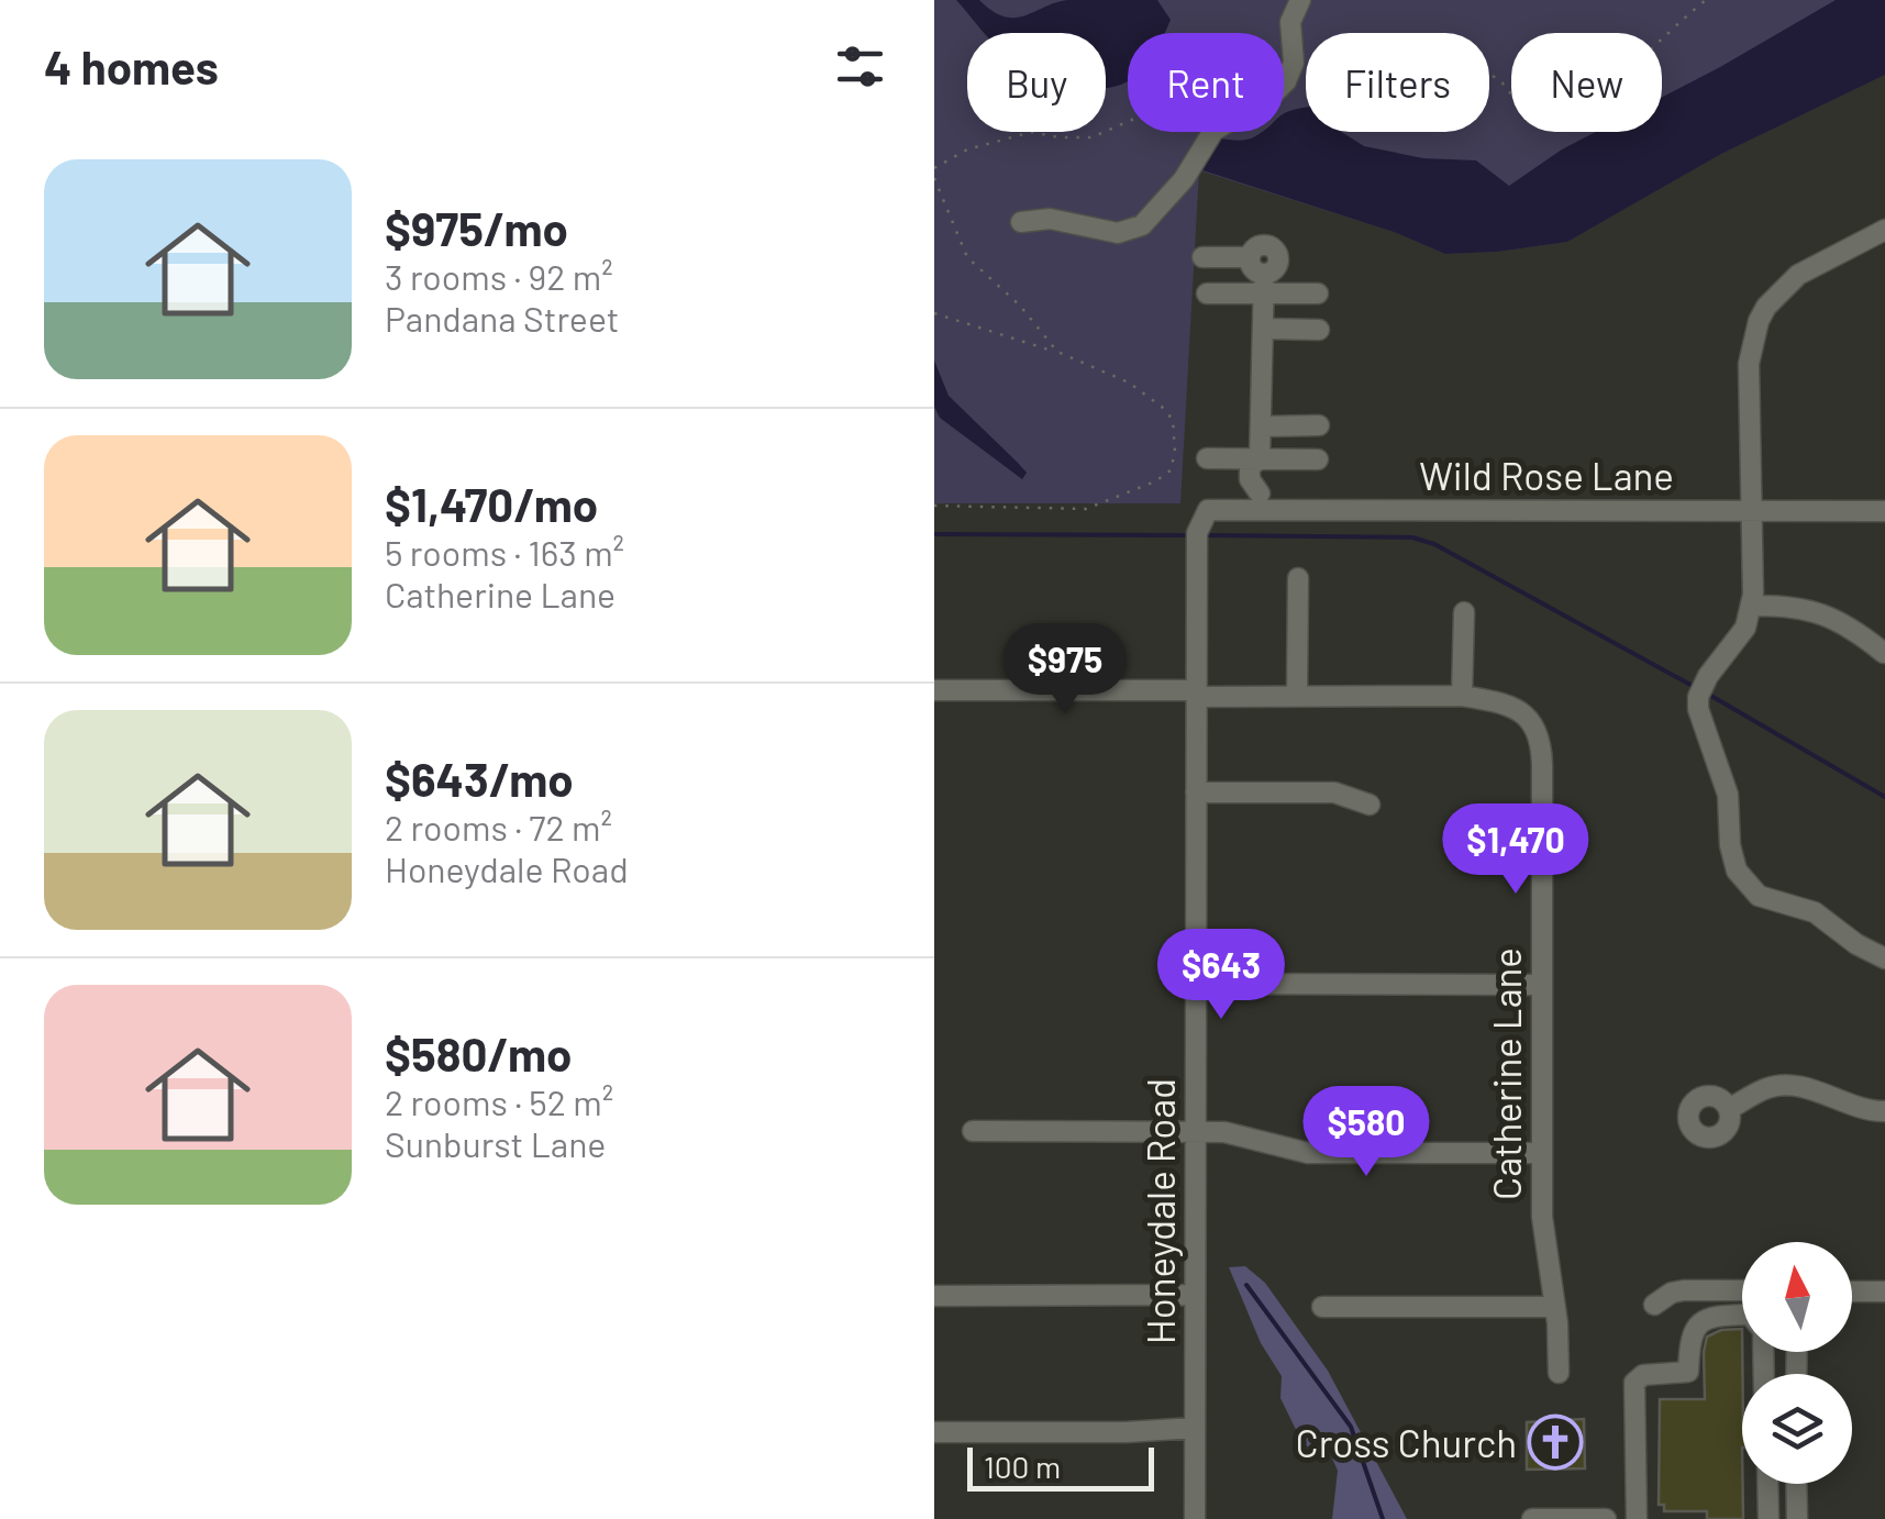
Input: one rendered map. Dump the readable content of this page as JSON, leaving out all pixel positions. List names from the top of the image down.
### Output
{
  "streets": {
    "street": ["Wild Rose Lane", "Catherine Lane", "Honeydale Road"]
  },
  "crossings": [
    ["Wild Rose Lane", "Honeydale Road"],
    ["Catherine Lane", "Honeydale Road"]
  ],
  "places": {
    "church": ["Cross Church"]
  },
  "scale_bar": "100 m",
  "north": "top",
  "page": {
    "heading": "4 homes",
    "chip": [
      "Buy",
      "Rent",
      "Filters",
      "New"
    ],
    "list": [
      {
        "name": "$975/mo",
        "note": "3 rooms · 92 m² · Pandana Street"
      },
      {
        "name": "$1,470/mo",
        "note": "5 rooms · 163 m² · Catherine Lane"
      },
      {
        "name": "$643/mo",
        "note": "2 rooms · 72 m² · Honeydale Road"
      },
      {
        "name": "$580/mo",
        "note": "2 rooms · 52 m² · Sunburst Lane"
      }
    ],
    "price": [
      "$975",
      "$1,470",
      "$643",
      "$580"
    ],
    "scale": "100 m"
  }
}
